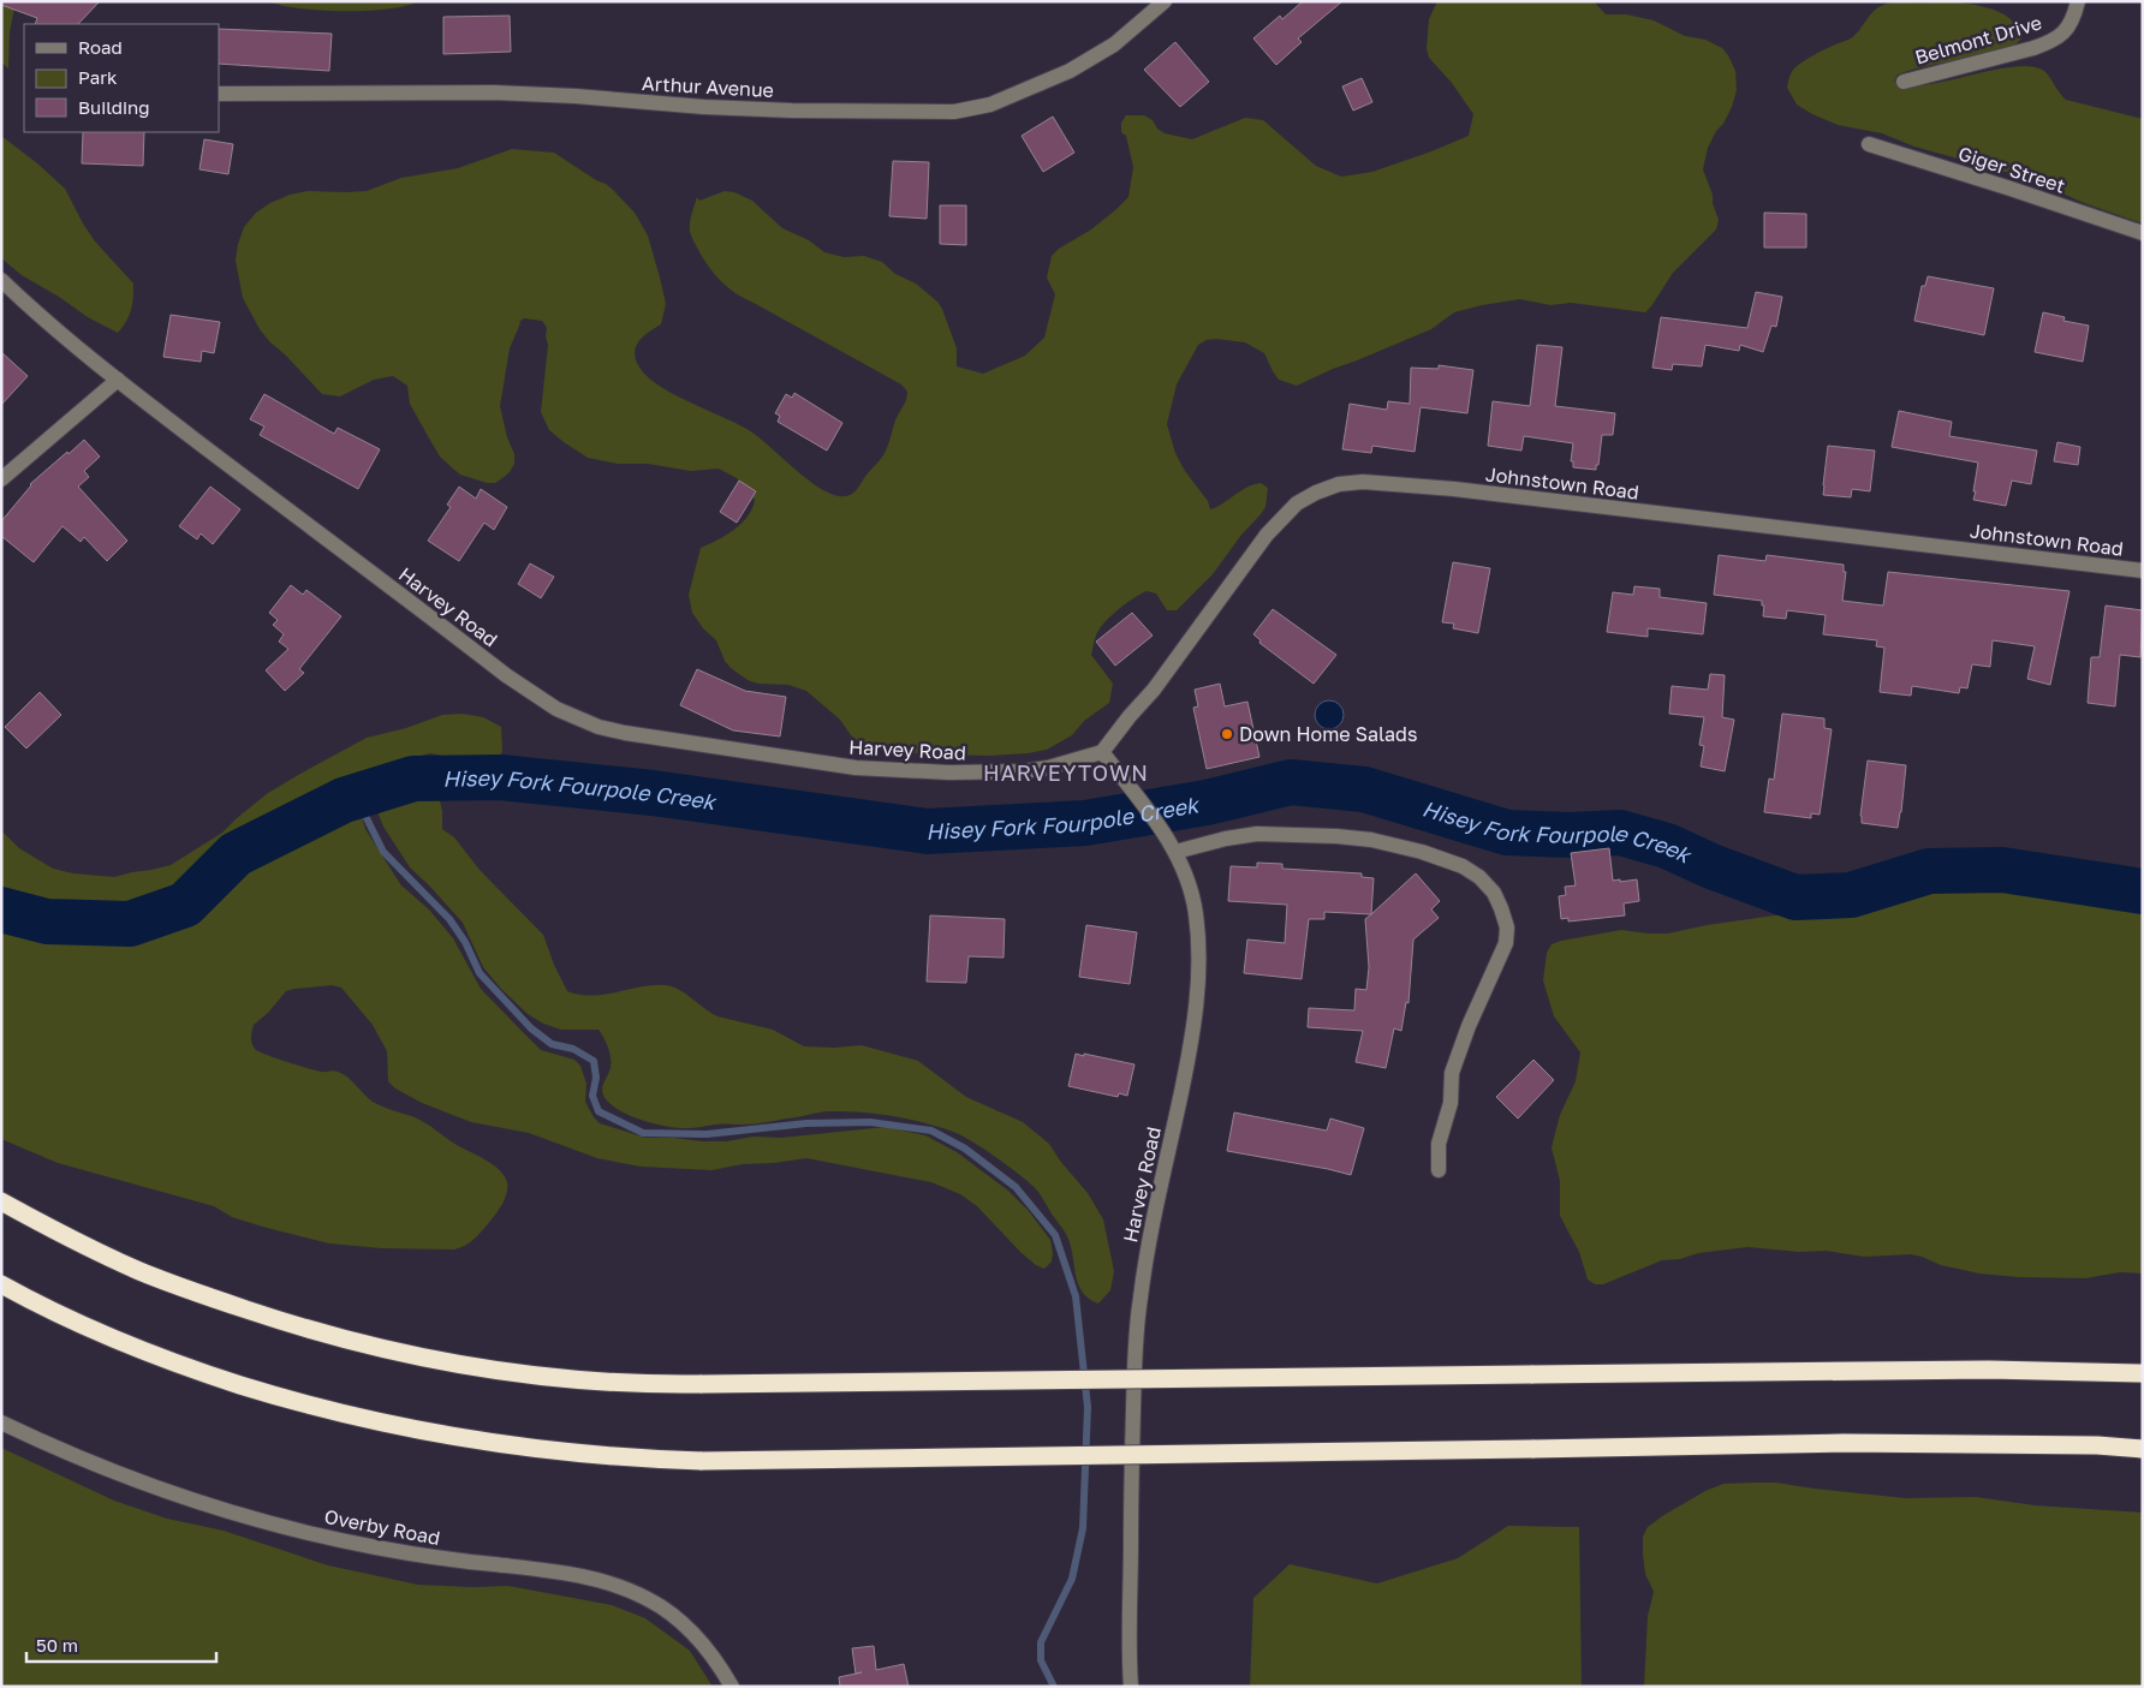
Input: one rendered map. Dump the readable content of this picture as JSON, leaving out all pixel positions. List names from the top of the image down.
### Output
{
  "streets": {
    "street": [
      "Belmont Drive",
      "Arthur Avenue",
      "Giger Street",
      "Johnstown Road",
      "Harvey Road",
      "Overby Road"
    ]
  },
  "crossings": [
    ["Johnstown Road", "Harvey Road"]
  ],
  "districts": ["HARVEYTOWN"],
  "water": ["Hisey Fork Fourpole Creek"],
  "places": ["Down Home Salads"],
  "legend": ["Road", "Park", "Building"],
  "scale_bar": "50 m"
}
